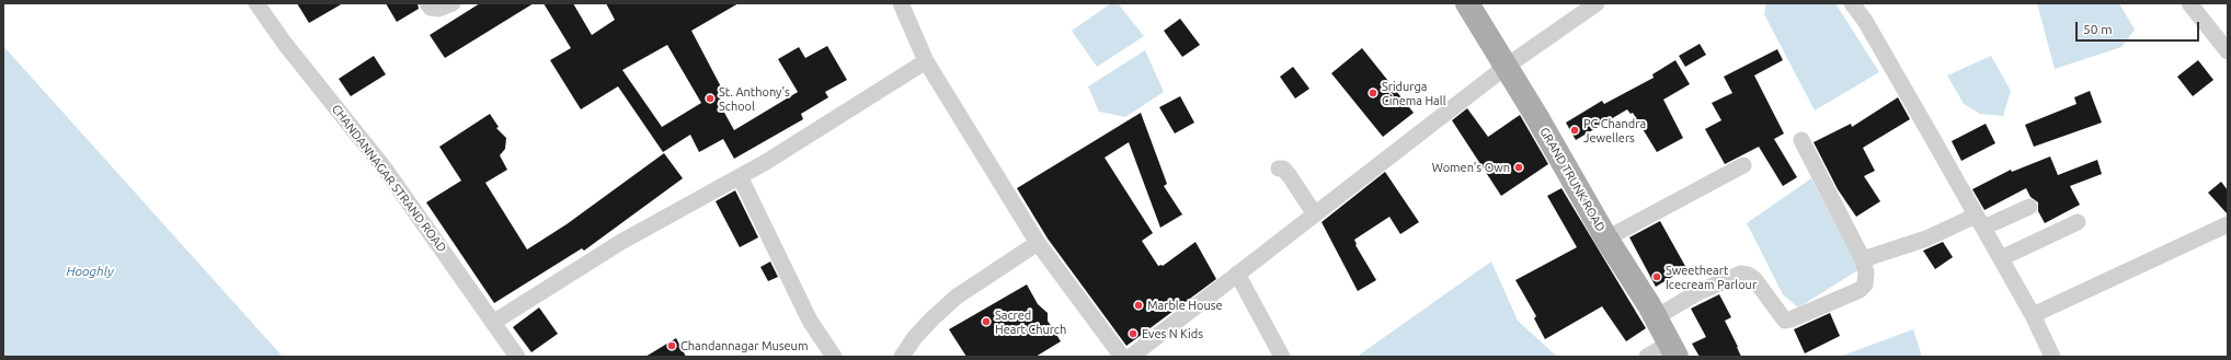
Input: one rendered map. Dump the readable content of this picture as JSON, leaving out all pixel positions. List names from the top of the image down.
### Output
{
  "streets": {
    "main road": ["GRAND TRUNK ROAD"],
    "street": ["CHANDANNAGAR STRAND ROAD"]
  },
  "water": ["Hooghly"],
  "places": [
    "Sridurga Cinema Hall",
    "St. Anthony's School",
    "PC Chandra Jewellers",
    "Women's Own",
    "Sweetheart Icecream Parlour",
    "Marble House",
    "Sacred Heart Church",
    "Eves N Kids",
    "Chandannagar Museum"
  ],
  "scale_bar": "50 m"
}
